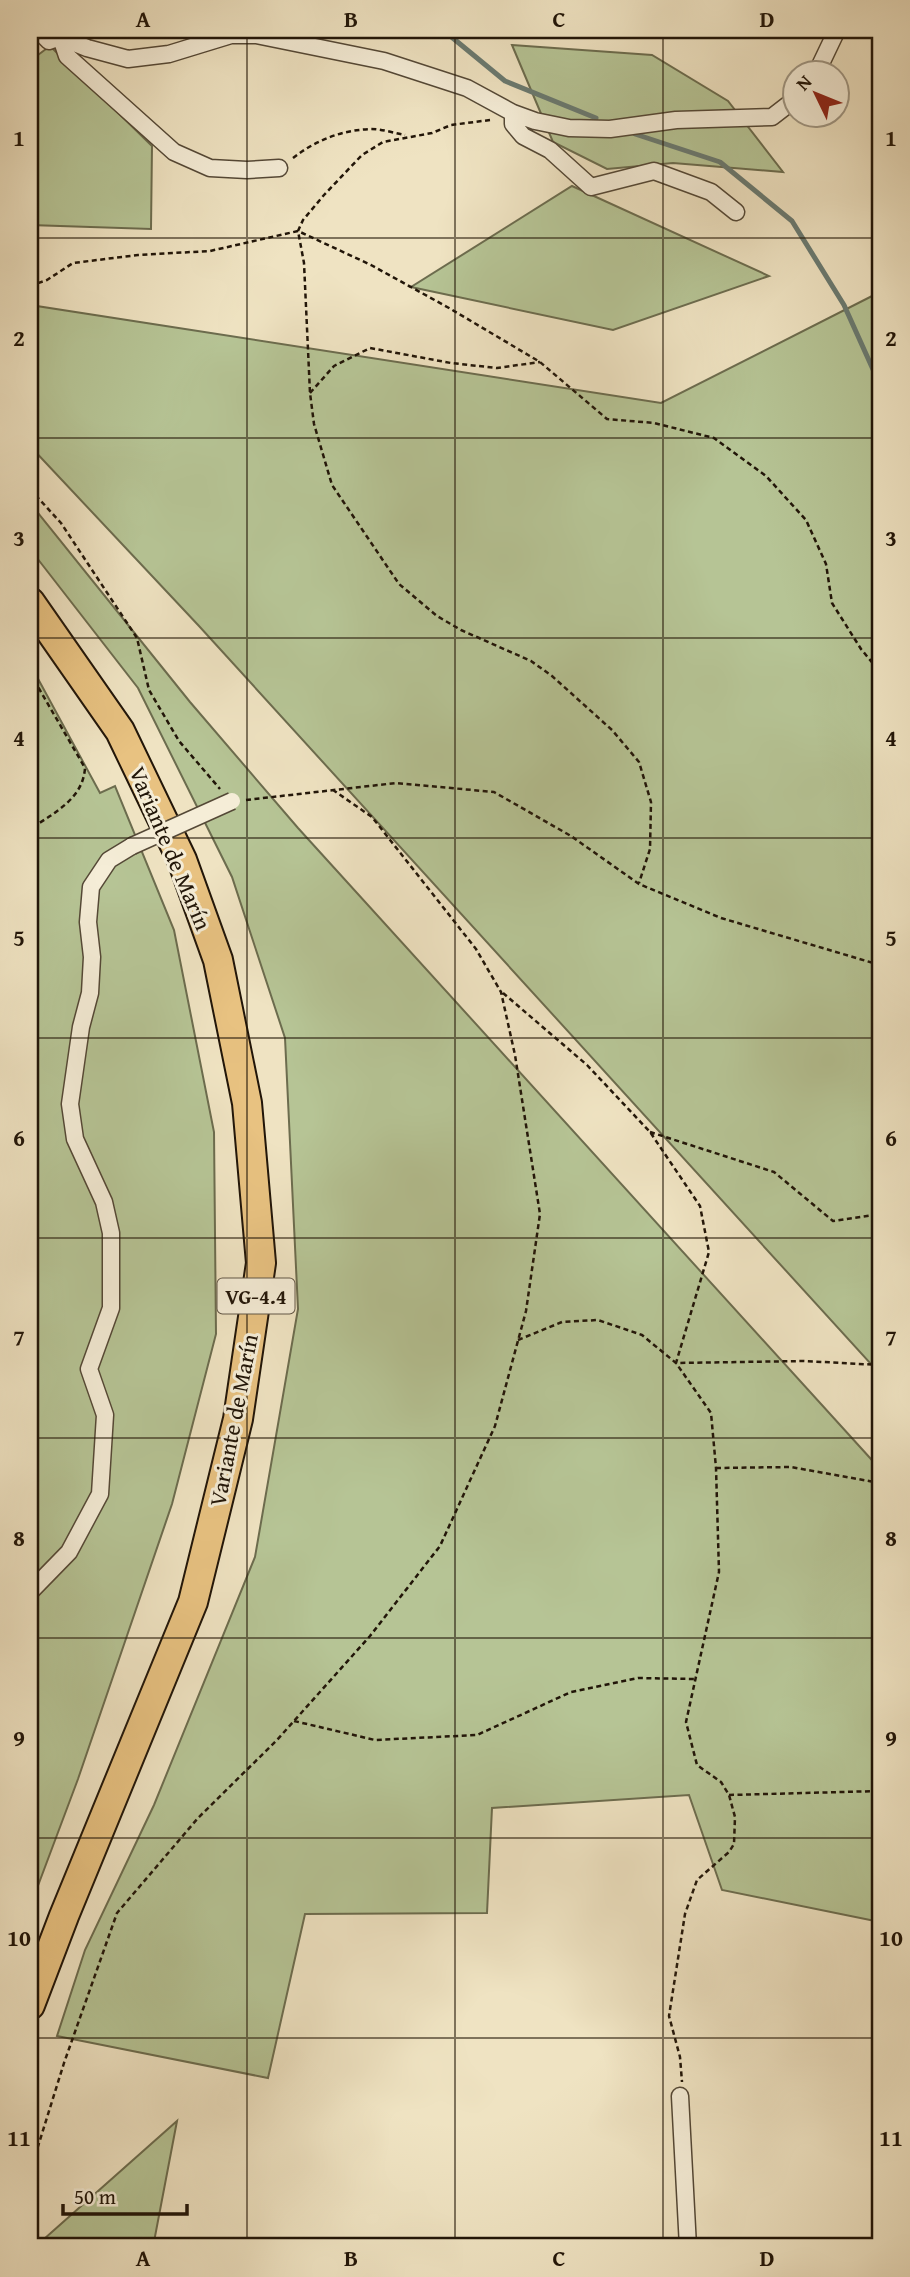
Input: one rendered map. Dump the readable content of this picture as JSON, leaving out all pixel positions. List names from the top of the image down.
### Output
{
  "streets": {
    "highway": ["Variante de Marín", "VG-4.4"]
  },
  "scale_bar": "50 m",
  "north": "top left",
  "grid": {
    "columns": [
      "A",
      "B",
      "C",
      "D"
    ],
    "rows": [
      "1",
      "2",
      "3",
      "4",
      "5",
      "6",
      "7",
      "8",
      "9",
      "10",
      "11"
    ]
  }
}
